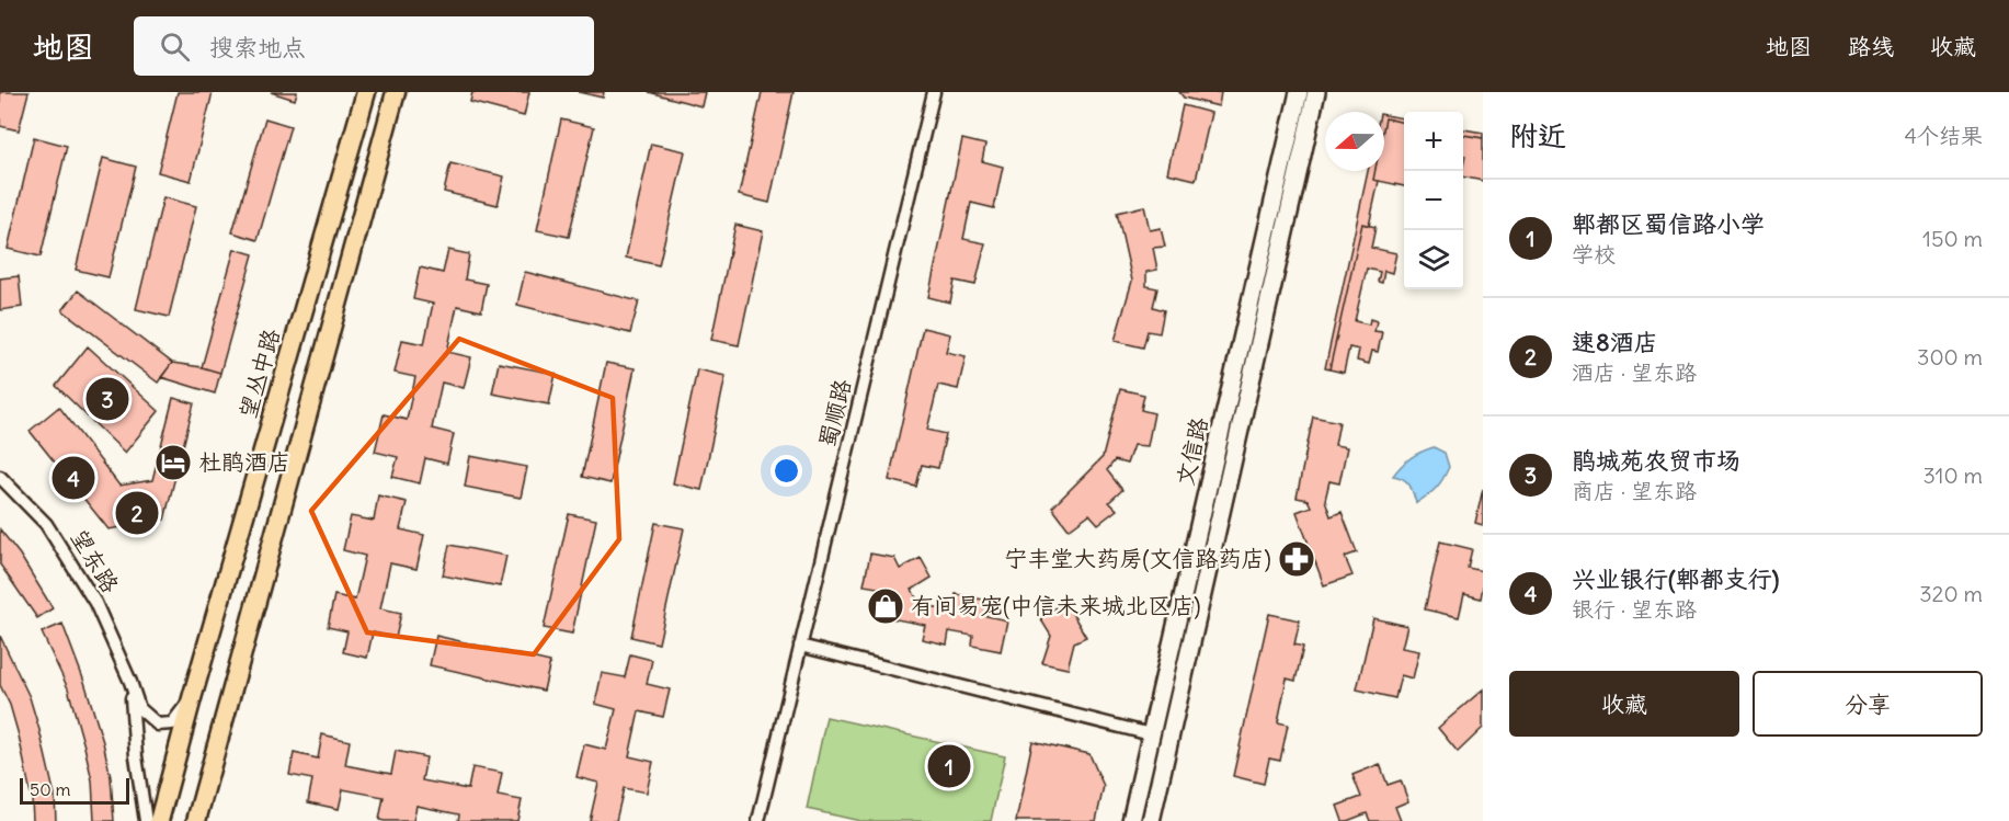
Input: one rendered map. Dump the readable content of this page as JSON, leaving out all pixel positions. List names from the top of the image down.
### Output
{
  "streets": {
    "main road": ["望丛中路", "文信路"],
    "street": ["蜀顺路", "望东路"]
  },
  "crossings": [
    ["望丛中路", "望东路"]
  ],
  "places": {
    "hotel": ["杜鹃酒店"],
    "pharmacy": ["宁丰堂大药房(文信路药店)"],
    "shop": ["有间易宠(中信未来城北区店)"]
  },
  "scale_bar": "50 m",
  "north": "left",
  "page": {
    "header": "地图",
    "search": "搜索地点",
    "nav": ["地图", "路线", "收藏"],
    "heading": ["附近", "4个结果"],
    "map_buttons": ["+", "−"],
    "list": [
      {
        "mark": "1",
        "name": "郫都区蜀信路小学",
        "note": "学校",
        "value": "150 m"
      },
      {
        "mark": "2",
        "name": "速8酒店",
        "note": "酒店 · 望东路",
        "value": "300 m"
      },
      {
        "mark": "3",
        "name": "鹃城苑农贸市场",
        "note": "商店 · 望东路",
        "value": "310 m"
      },
      {
        "mark": "4",
        "name": "兴业银行(郫都支行)",
        "note": "银行 · 望东路",
        "value": "320 m"
      }
    ],
    "pins": [
      "3",
      "4",
      "2",
      "1"
    ],
    "buttons": ["收藏", "分享"],
    "scale": "50 m"
  }
}
